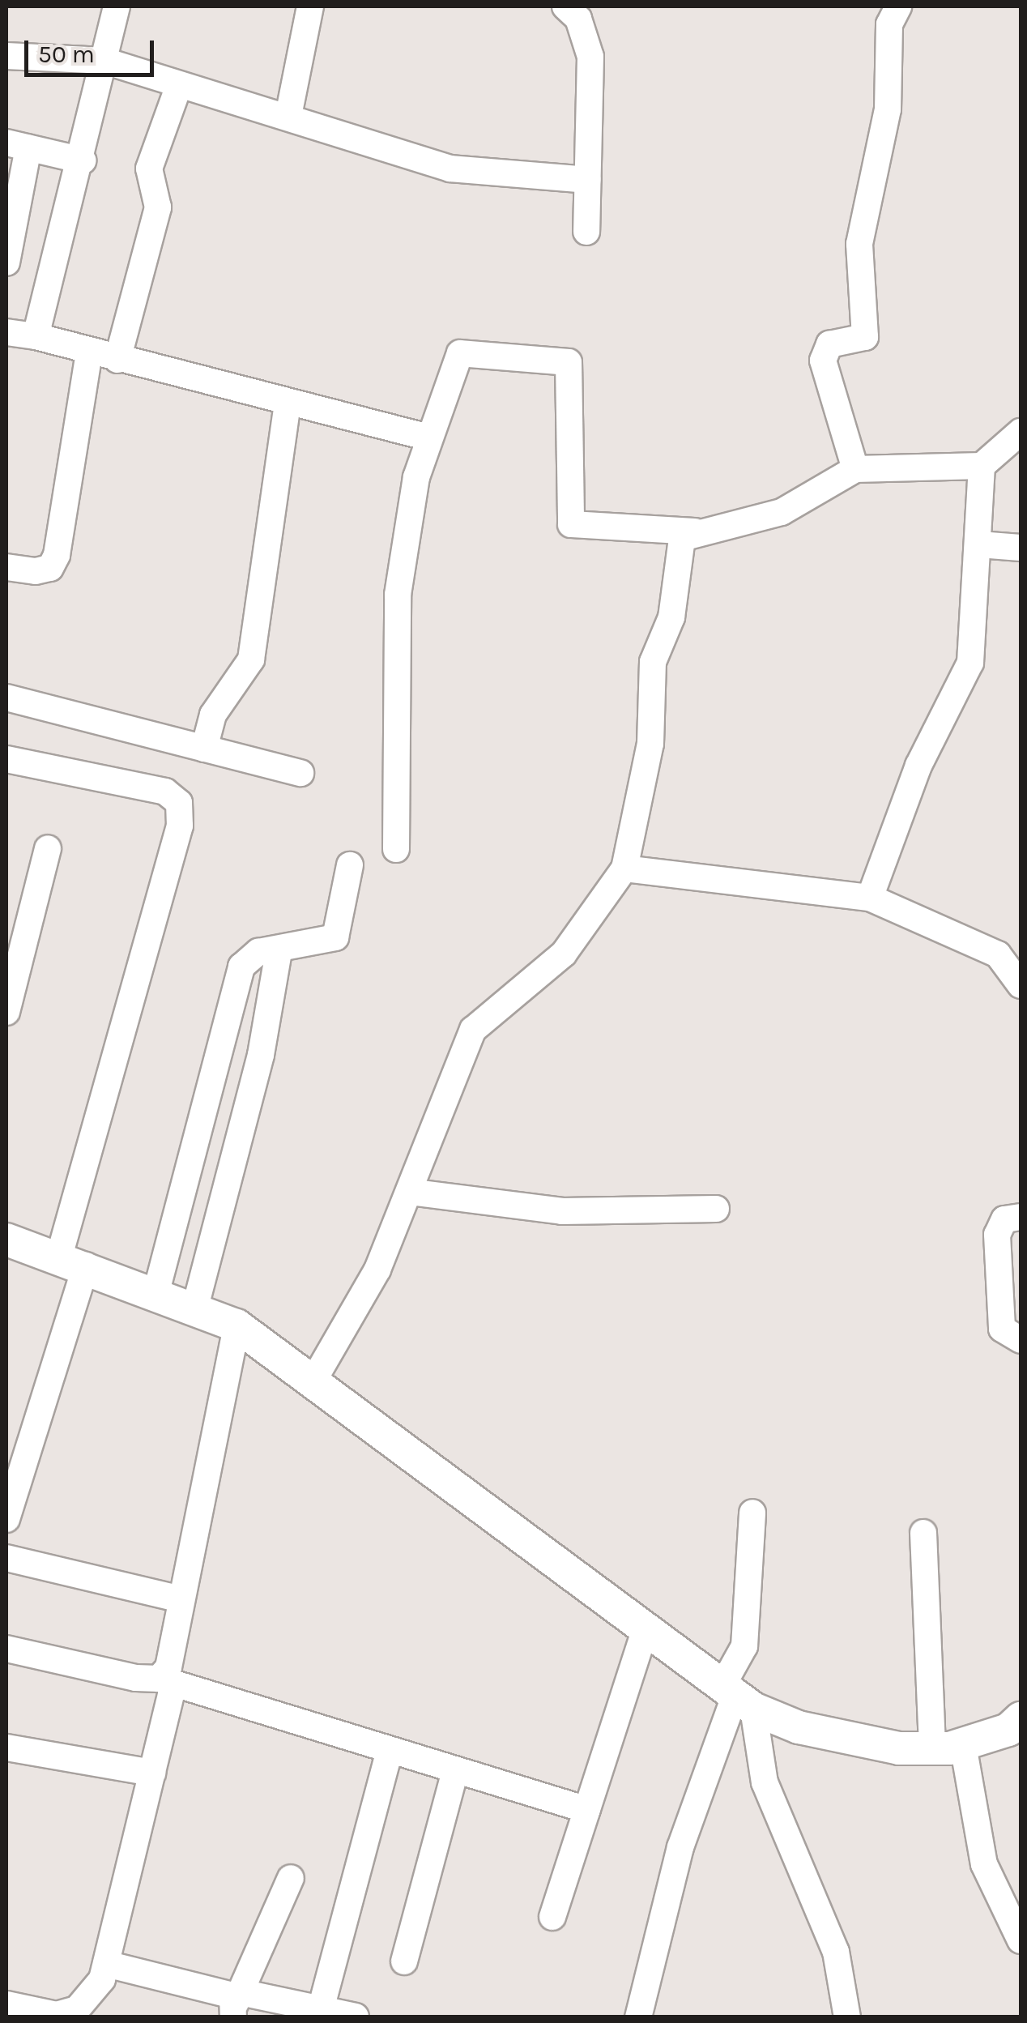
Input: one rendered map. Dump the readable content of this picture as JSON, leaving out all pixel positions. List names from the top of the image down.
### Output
{
  "scale_bar": "50 m"
}
